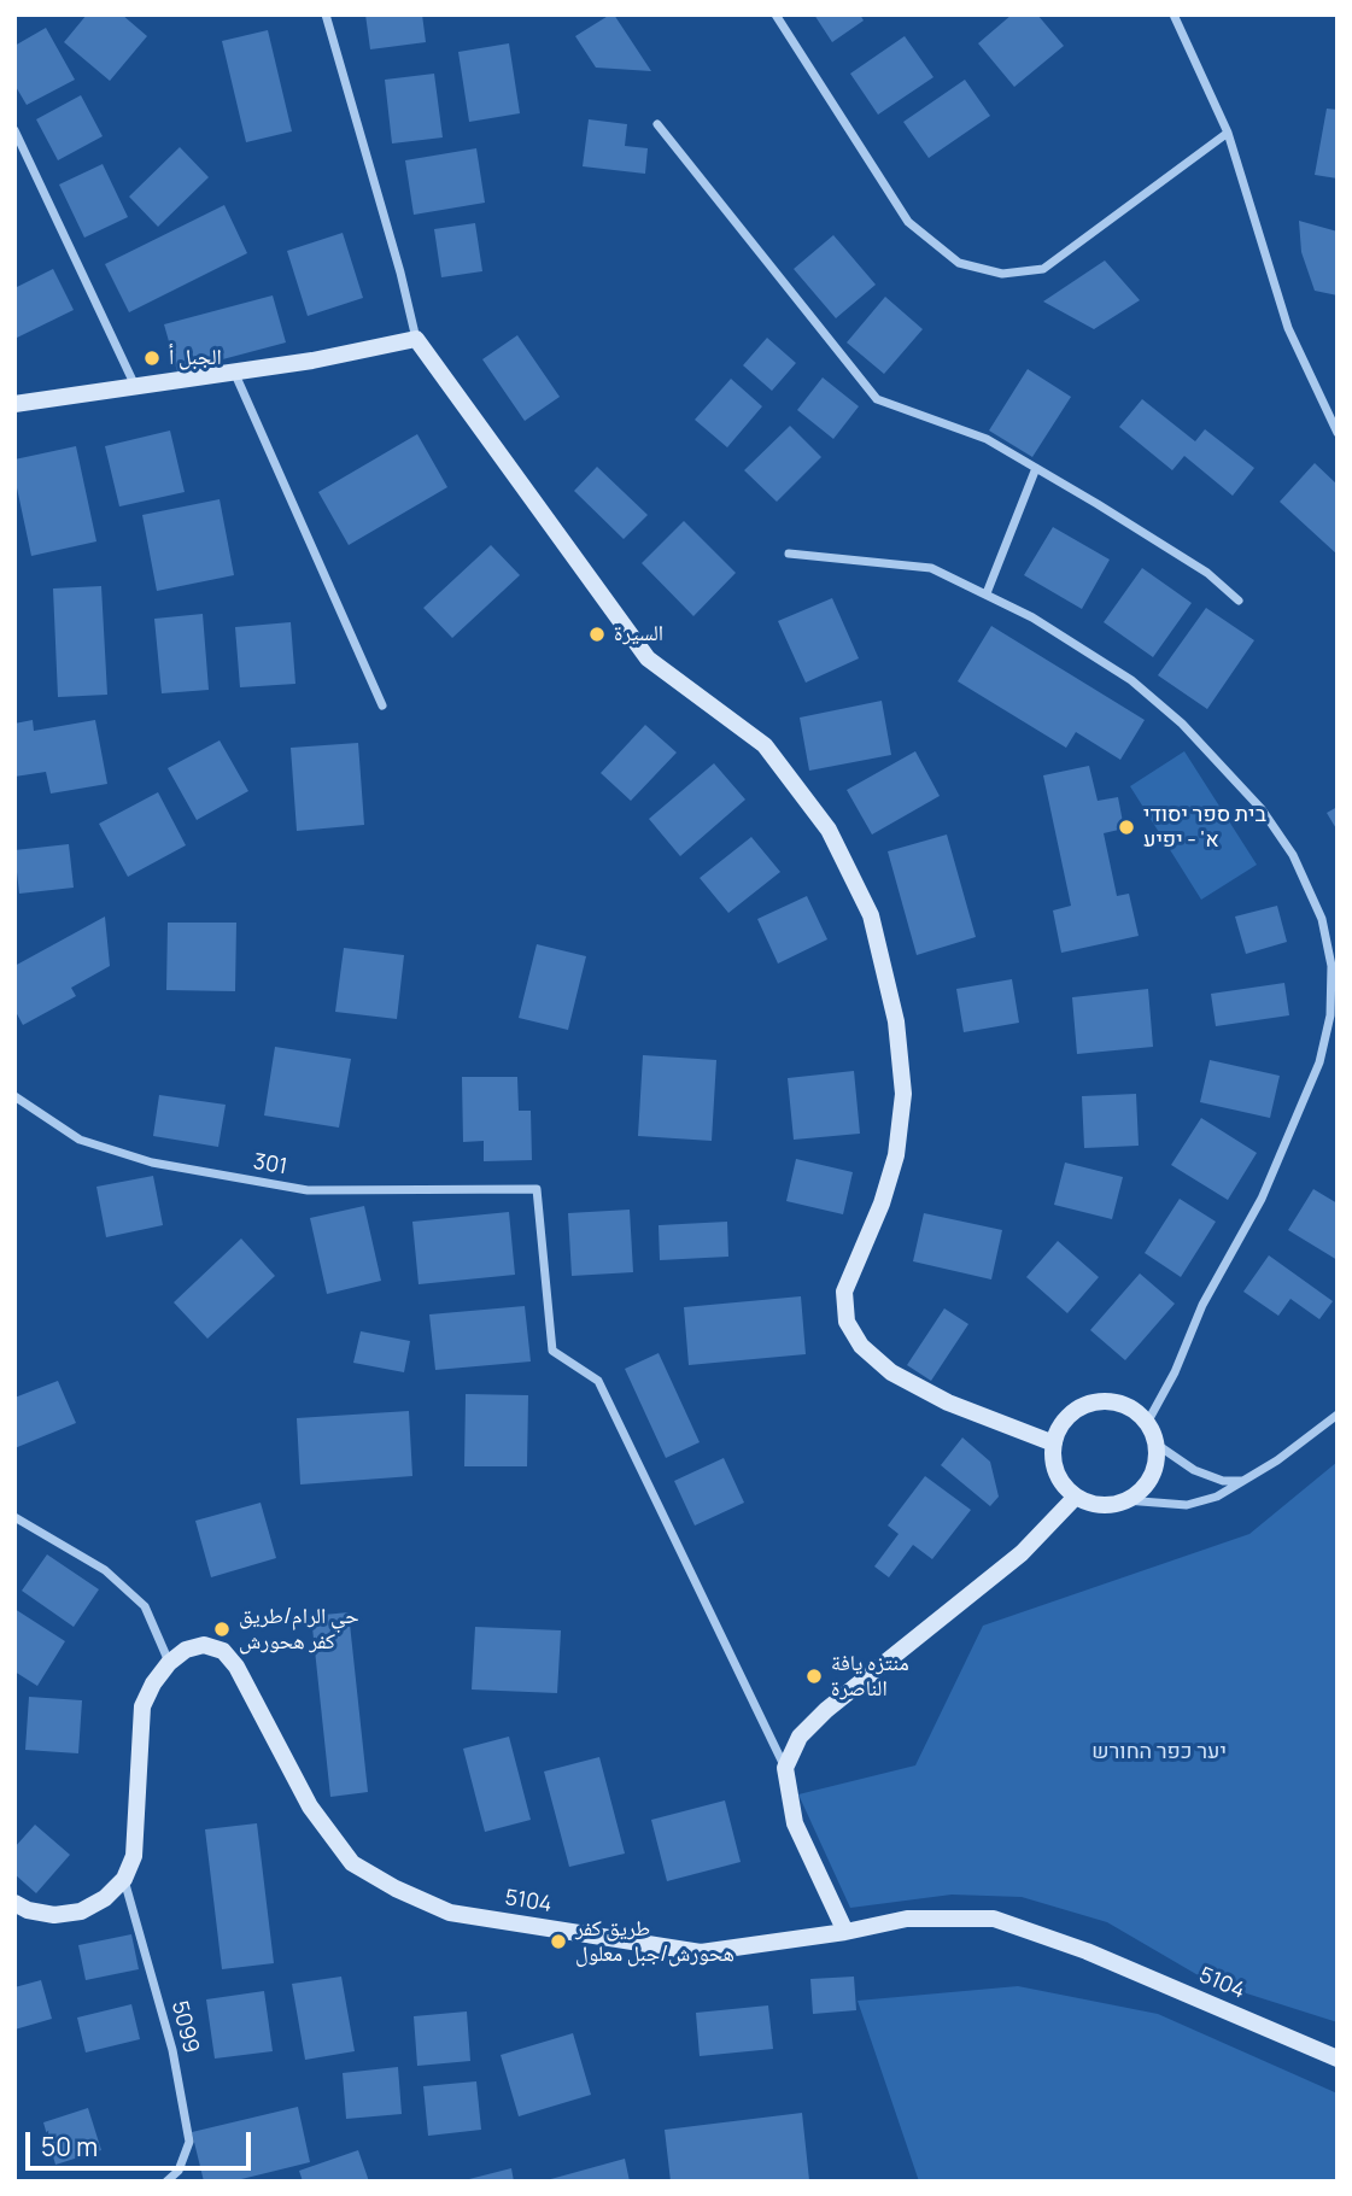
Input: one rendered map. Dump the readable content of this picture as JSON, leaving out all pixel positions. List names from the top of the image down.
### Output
{
  "streets": {
    "street": ["301", "5104", "5099"]
  },
  "parks": ["יער כפר החורש"],
  "places": [
    "الجبل أ",
    "السيرة",
    "בית ספר יסודי א' - יפיע",
    "حي الرام/طريق كفر هحورش",
    "منتزه يافة الناصرة",
    "طريق كفر هحورش/جبل معلول"
  ],
  "scale_bar": "50 m"
}
